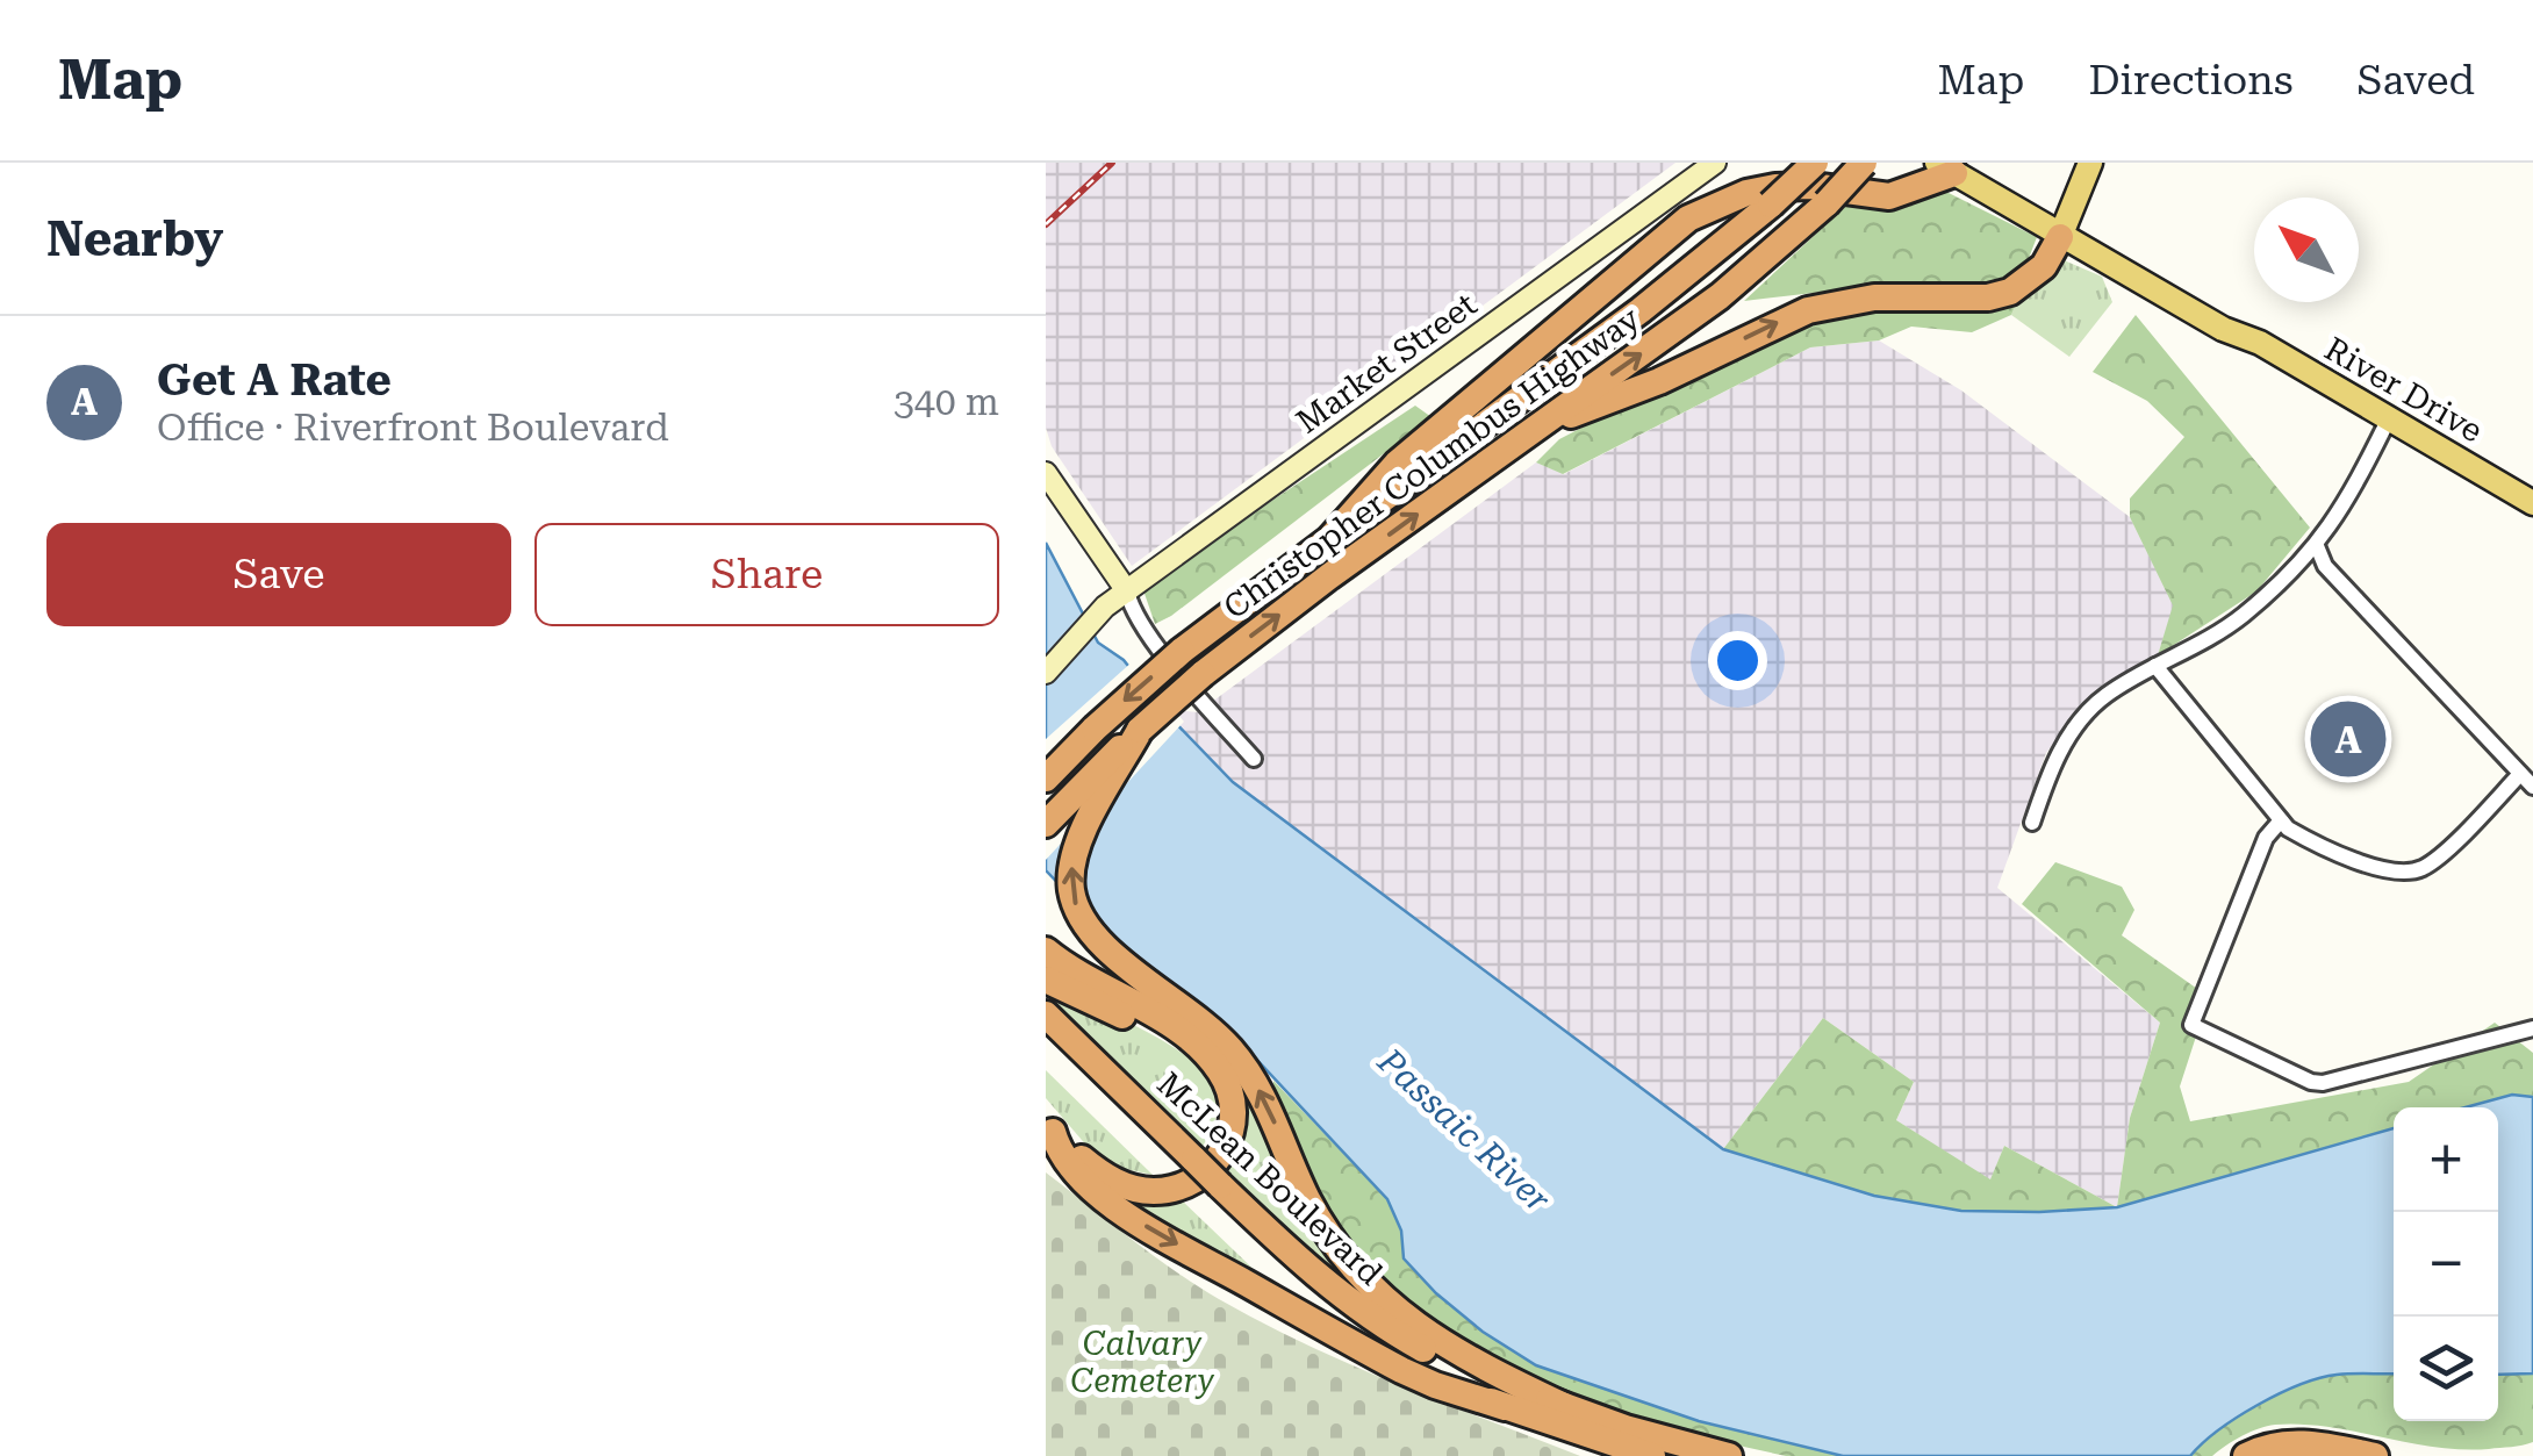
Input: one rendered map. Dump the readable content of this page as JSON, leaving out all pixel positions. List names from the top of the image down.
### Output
{
  "streets": {
    "highway": ["Christopher Columbus Highway", "McLean Boulevard"],
    "main road": ["Market Street", "River Drive"]
  },
  "water": ["Passaic River"],
  "parks": ["Calvary Cemetery"],
  "north": "top left",
  "page": {
    "header": "Map",
    "nav": ["Map", "Directions", "Saved"],
    "heading": "Nearby",
    "list": [
      {
        "mark": "A",
        "name": "Get A Rate",
        "note": "Office · Riverfront Boulevard",
        "value": "340 m"
      }
    ],
    "buttons": ["Save", "Share"],
    "pins": "A",
    "map_buttons": ["+", "−"]
  }
}
